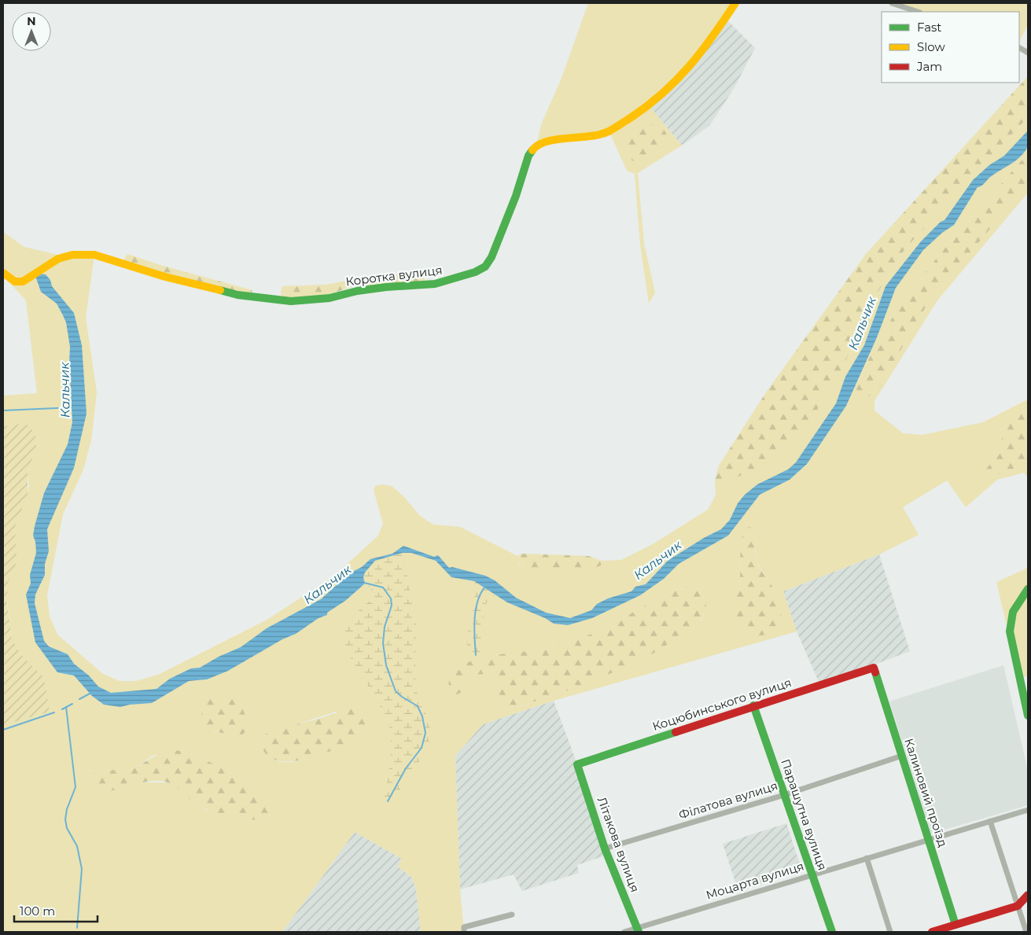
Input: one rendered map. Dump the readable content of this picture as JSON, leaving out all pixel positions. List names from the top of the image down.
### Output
{
  "streets": {
    "street": [
      "Коротка вулиця",
      "Коцюбинського вулиця",
      "Калиновий проїзд",
      "Філатова вулиця",
      "Парашутна вулиця",
      "Літакова вулиця",
      "Моцарта вулиця"
    ]
  },
  "crossings": [
    ["Коцюбинського вулиця", "Калиновий проїзд"],
    ["Коцюбинського вулиця", "Парашутна вулиця"],
    ["Коцюбинського вулиця", "Літакова вулиця"],
    ["Калиновий проїзд", "Філатова вулиця"],
    ["Калиновий проїзд", "Моцарта вулиця"],
    ["Філатова вулиця", "Парашутна вулиця"],
    ["Філатова вулиця", "Літакова вулиця"],
    ["Парашутна вулиця", "Моцарта вулиця"],
    ["Літакова вулиця", "Моцарта вулиця"]
  ],
  "water": ["Кальчик"],
  "legend": ["Fast", "Slow", "Jam"],
  "scale_bar": "100 m",
  "north": "top"
}
